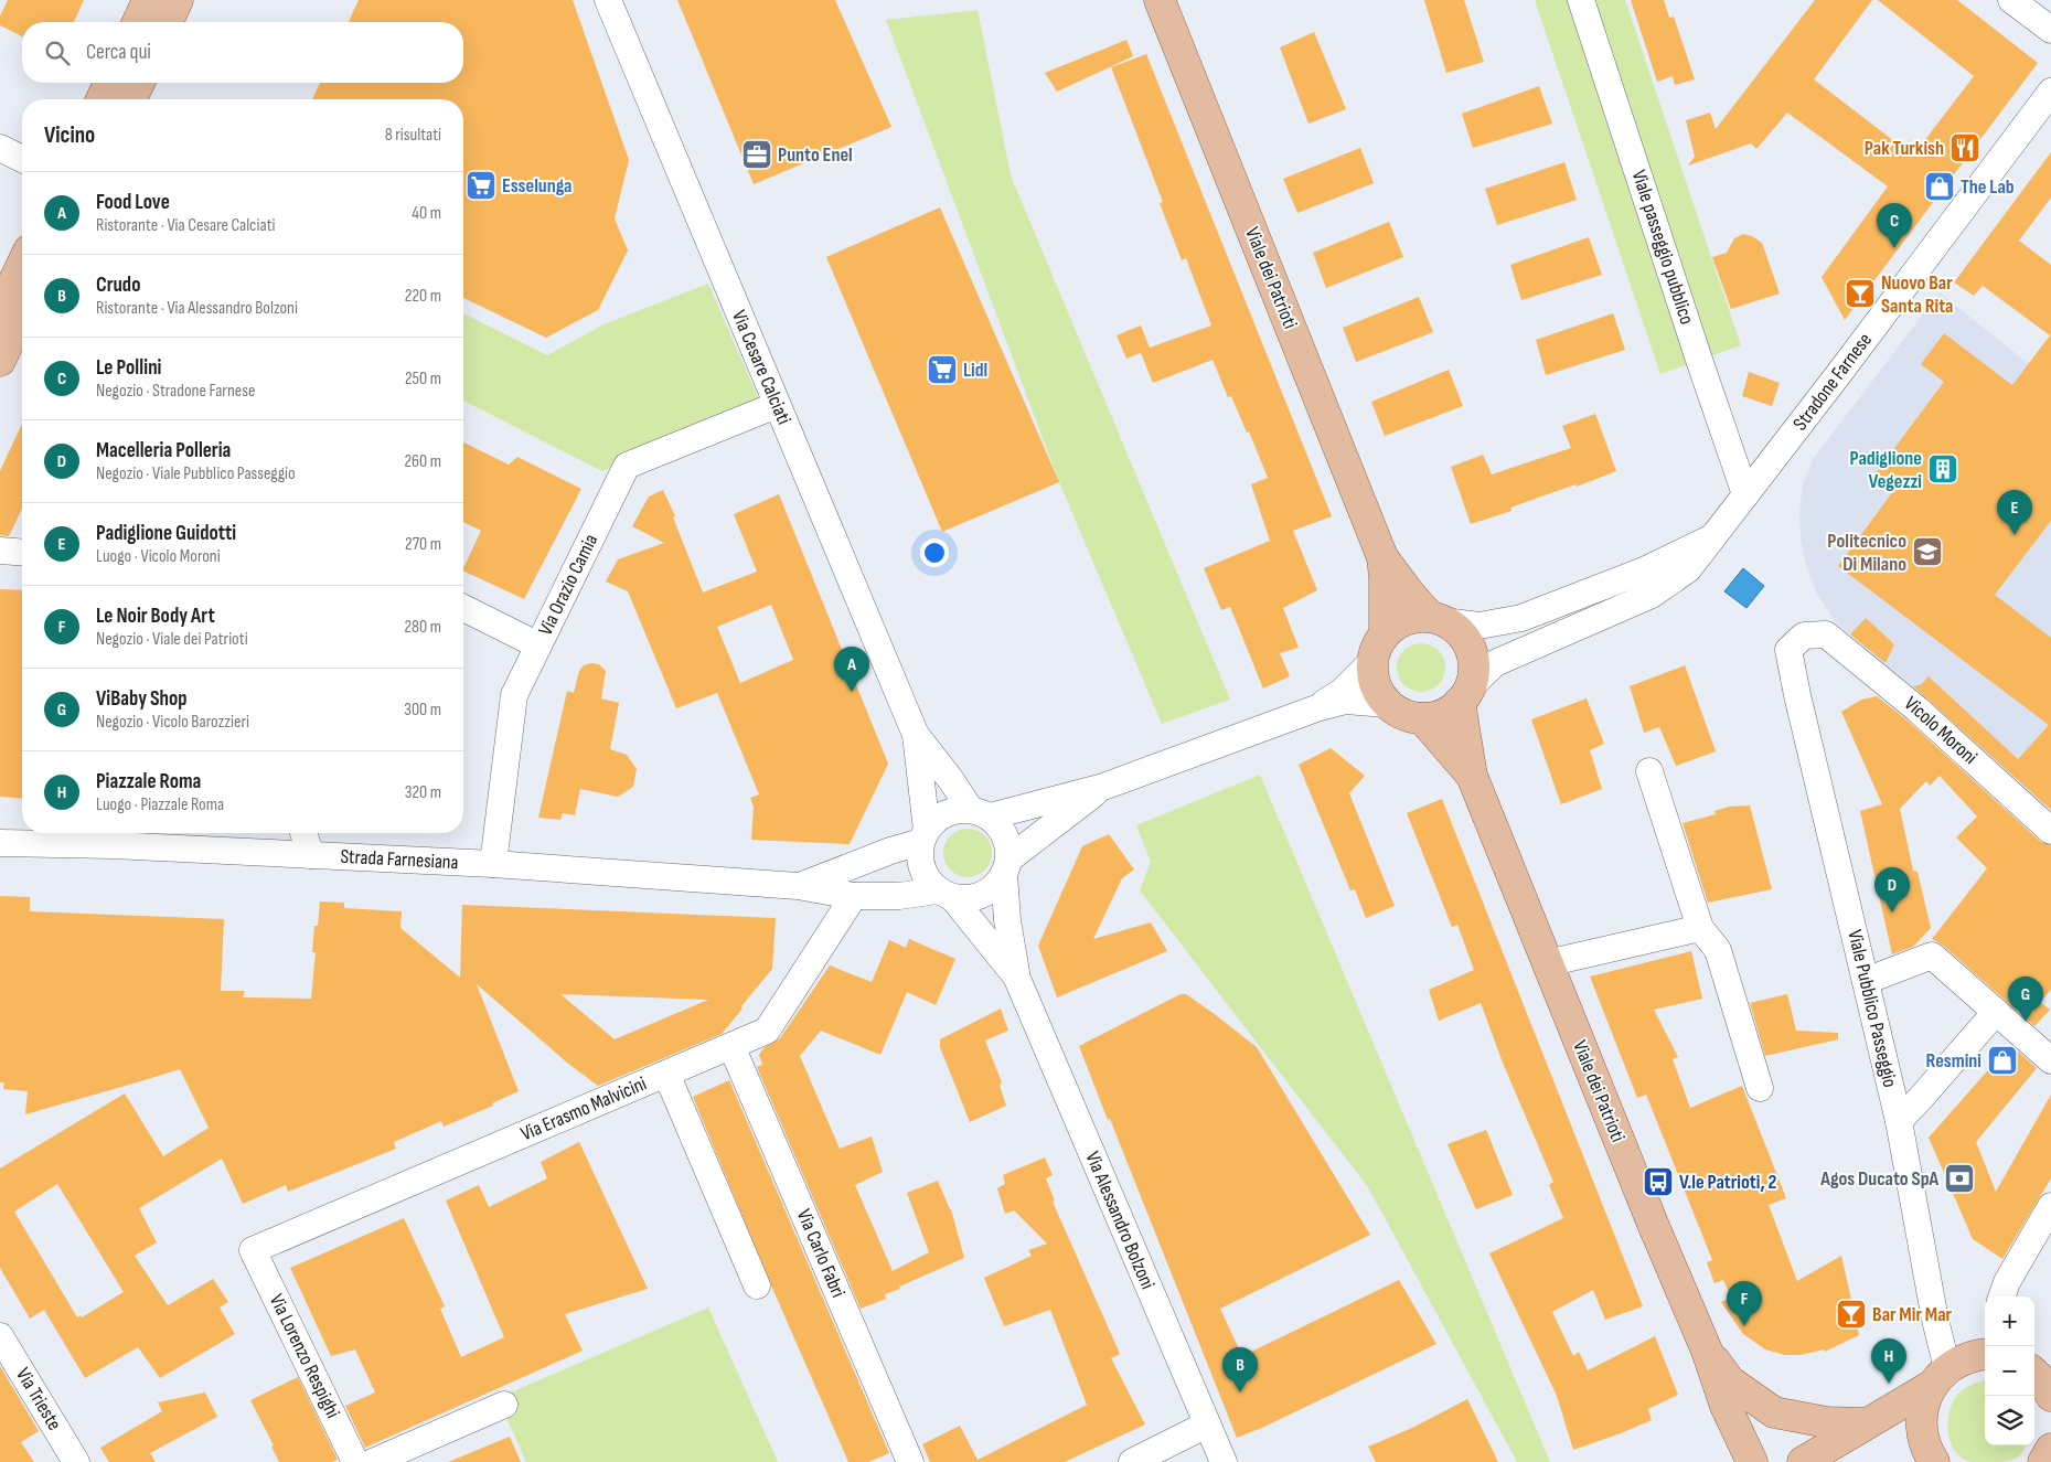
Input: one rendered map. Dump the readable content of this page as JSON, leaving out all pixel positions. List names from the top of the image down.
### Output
{
  "streets": {
    "main road": ["Viale dei Patrioti"],
    "street": [
      "Viale passeggio pubblico",
      "Via Cesare Calciati",
      "Stradone Farnese",
      "Via Orazio Camia",
      "Vicolo Moroni",
      "Strada Farnesiana",
      "Viale Pubblico Passeggio",
      "Via Erasmo Malvicini",
      "Via Alessandro Bolzoni",
      "Via Carlo Fabri",
      "Via Lorenzo Respighi",
      "Via Trieste"
    ]
  },
  "crossings": [
    ["Viale passeggio pubblico", "Stradone Farnese"],
    ["Viale dei Patrioti", "Stradone Farnese"],
    ["Via Cesare Calciati", "Via Orazio Camia"],
    ["Via Cesare Calciati", "Strada Farnesiana"],
    ["Via Cesare Calciati", "Via Alessandro Bolzoni"],
    ["Via Orazio Camia", "Strada Farnesiana"],
    ["Vicolo Moroni", "Viale Pubblico Passeggio"],
    ["Strada Farnesiana", "Via Erasmo Malvicini"],
    ["Strada Farnesiana", "Via Alessandro Bolzoni"],
    ["Via Erasmo Malvicini", "Via Carlo Fabri"],
    ["Via Erasmo Malvicini", "Via Lorenzo Respighi"]
  ],
  "places": {
    "restaurant": ["Pak Turkish"],
    "office": ["Punto Enel"],
    "supermarket": ["Esselunga", "Lidl"],
    "shop": ["The Lab", "Resmini"],
    "bar": ["Nuovo Bar Santa Rita", "Bar Mir Mar"],
    "building": ["Padiglione Vegezzi"],
    "school or university": ["Politecnico Di Milano"],
    "bank": ["Agos Ducato SpA"],
    "bus stop": ["V.le Patrioti, 2"]
  },
  "page": {
    "search": "Cerca qui",
    "heading": ["Vicino", "8 risultati"],
    "list": [
      {
        "mark": "A",
        "name": "Food Love",
        "note": "Ristorante · Via Cesare Calciati",
        "value": "40 m"
      },
      {
        "mark": "B",
        "name": "Crudo",
        "note": "Ristorante · Via Alessandro Bolzoni",
        "value": "220 m"
      },
      {
        "mark": "C",
        "name": "Le Pollini",
        "note": "Negozio · Stradone Farnese",
        "value": "250 m"
      },
      {
        "mark": "D",
        "name": "Macelleria Polleria",
        "note": "Negozio · Viale Pubblico Passeggio",
        "value": "260 m"
      },
      {
        "mark": "E",
        "name": "Padiglione Guidotti",
        "note": "Luogo · Vicolo Moroni",
        "value": "270 m"
      },
      {
        "mark": "F",
        "name": "Le Noir Body Art",
        "note": "Negozio · Viale dei Patrioti",
        "value": "280 m"
      },
      {
        "mark": "G",
        "name": "ViBaby Shop",
        "note": "Negozio · Vicolo Barozzieri",
        "value": "300 m"
      },
      {
        "mark": "H",
        "name": "Piazzale Roma",
        "note": "Luogo · Piazzale Roma",
        "value": "320 m"
      }
    ],
    "pins": [
      "C",
      "E",
      "A",
      "D",
      "G",
      "F",
      "H",
      "B"
    ],
    "map_buttons": ["+", "−"]
  }
}
